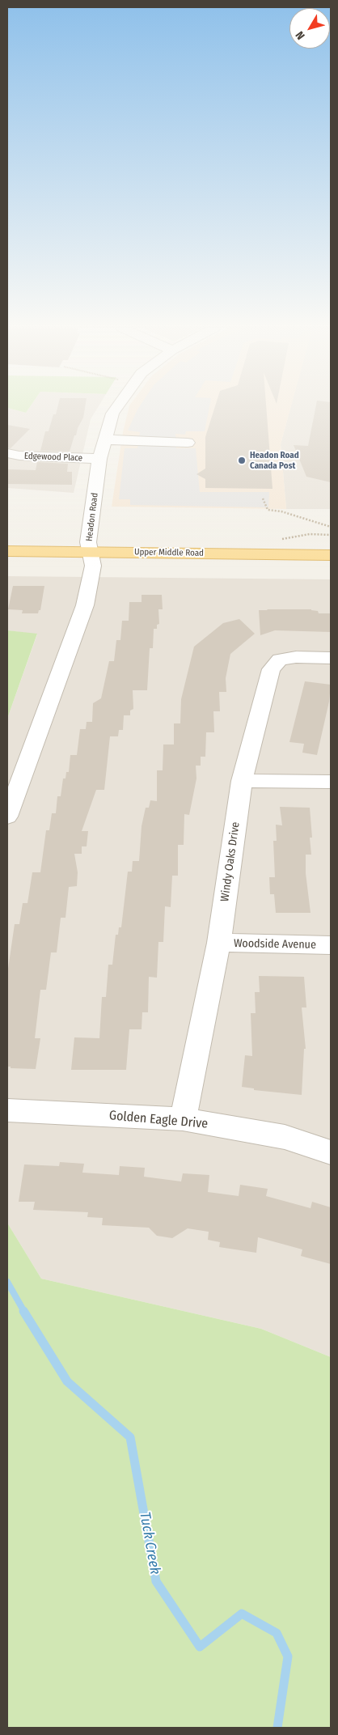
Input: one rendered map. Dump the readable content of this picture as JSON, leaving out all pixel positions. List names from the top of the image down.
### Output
{
  "streets": {
    "main road": ["Upper Middle Road"],
    "street": [
      "Edgewood Place",
      "Headon Road",
      "Windy Oaks Drive",
      "Woodside Avenue",
      "Golden Eagle Drive"
    ]
  },
  "crossings": [
    ["Edgewood Place", "Headon Road"],
    ["Headon Road", "Upper Middle Road"],
    ["Windy Oaks Drive", "Woodside Avenue"],
    ["Windy Oaks Drive", "Golden Eagle Drive"]
  ],
  "water": ["Tuck Creek"],
  "places": ["Headon Road Canada Post"],
  "north": "bottom left"
}
